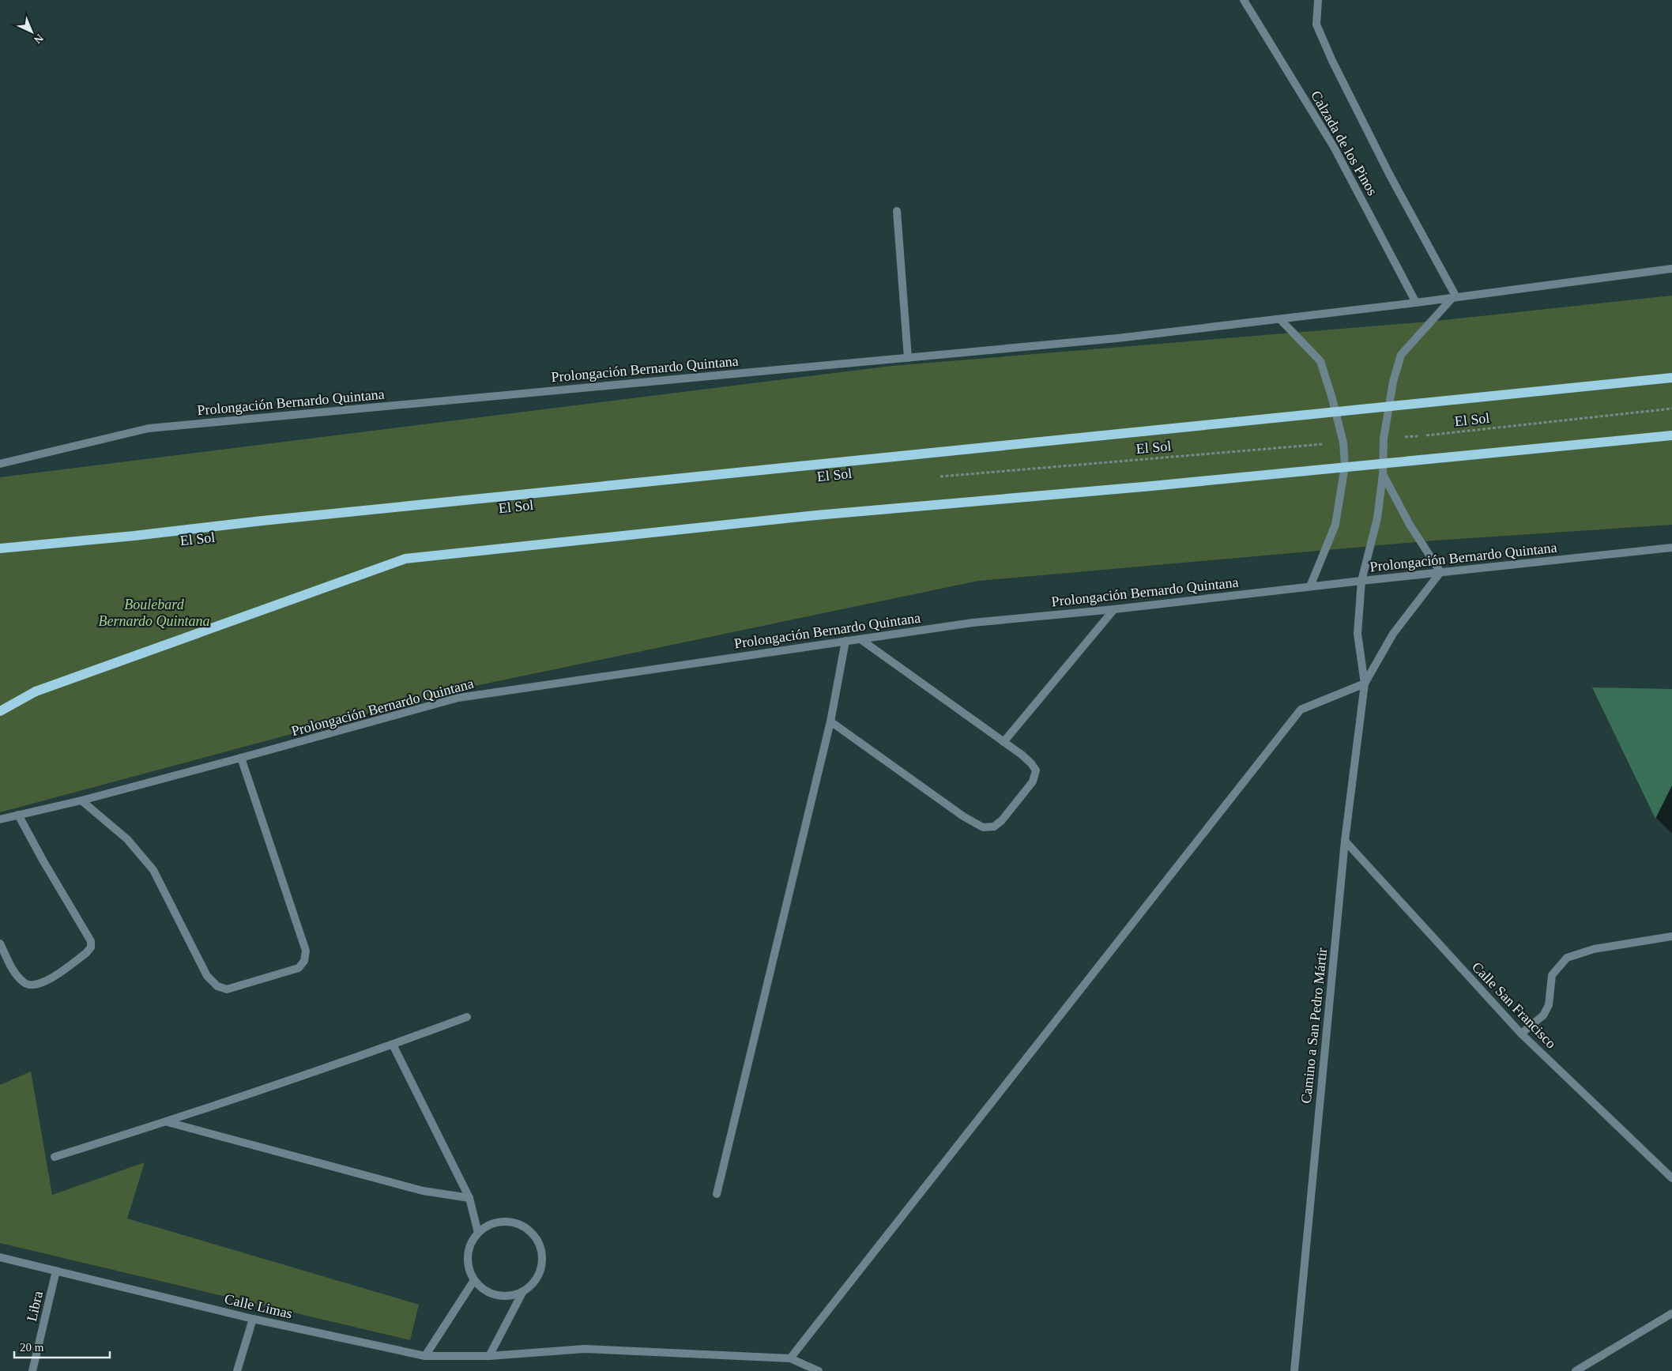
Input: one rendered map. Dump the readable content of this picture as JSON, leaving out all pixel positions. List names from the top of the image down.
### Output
{
  "streets": {
    "street": [
      "Calzada de los Pinos",
      "Prolongación Bernardo Quintana",
      "Calle San Francisco",
      "Camino a San Pedro Mártir",
      "Libra",
      "Calle Limas"
    ],
    "path": ["El Sol"]
  },
  "crossings": [
    ["Calzada de los Pinos", "Prolongación Bernardo Quintana"],
    ["Prolongación Bernardo Quintana", "Camino a San Pedro Mártir"],
    ["El Sol", "Camino a San Pedro Mártir"],
    ["Calle San Francisco", "Camino a San Pedro Mártir"],
    ["Libra", "Calle Limas"]
  ],
  "parks": ["Boulebard Bernardo Quintana"],
  "scale_bar": "20 m",
  "north": "bottom right"
}
